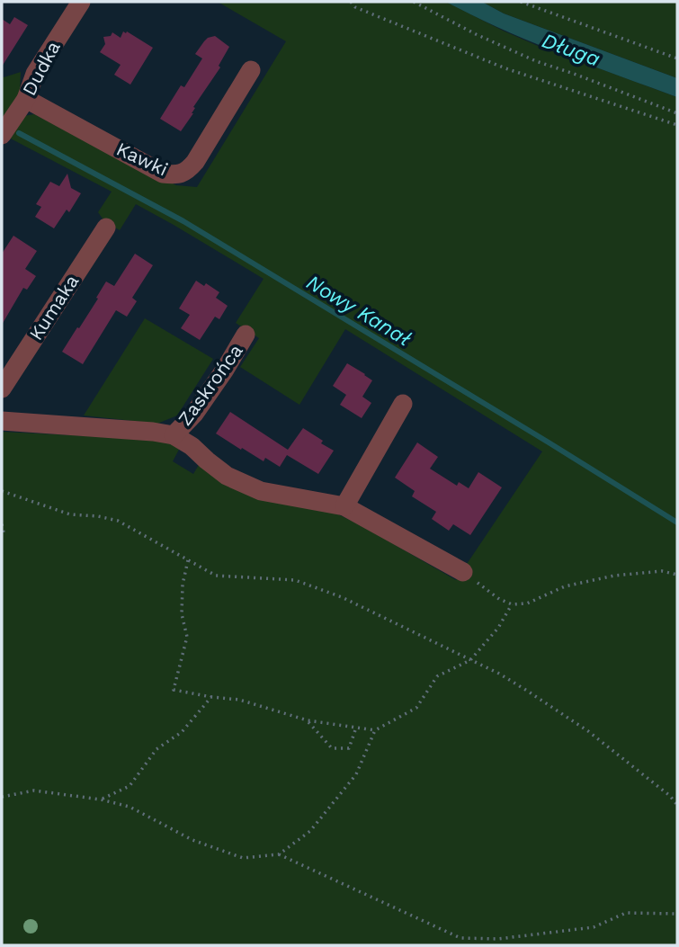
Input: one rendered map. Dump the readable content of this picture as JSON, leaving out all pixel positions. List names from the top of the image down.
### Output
{
  "streets": {
    "street": [
      "Dudka",
      "Kawki",
      "Kumaka",
      "Zaskrońca"
    ]
  },
  "crossings": [
    ["Dudka", "Kawki"]
  ],
  "water": ["Długa", "Nowy Kanał"]
}
